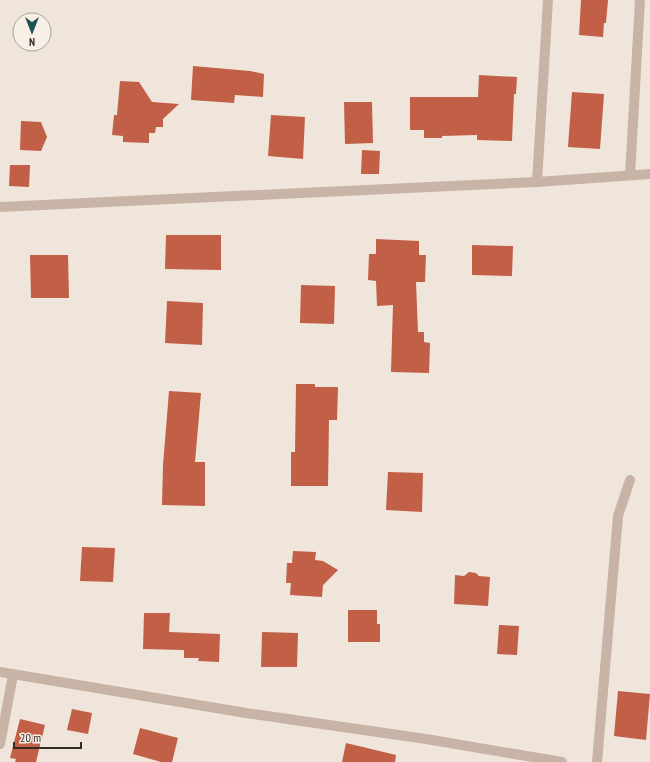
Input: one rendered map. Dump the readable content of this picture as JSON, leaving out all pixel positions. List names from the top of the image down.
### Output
{
  "scale_bar": "20 m",
  "north": "bottom"
}
